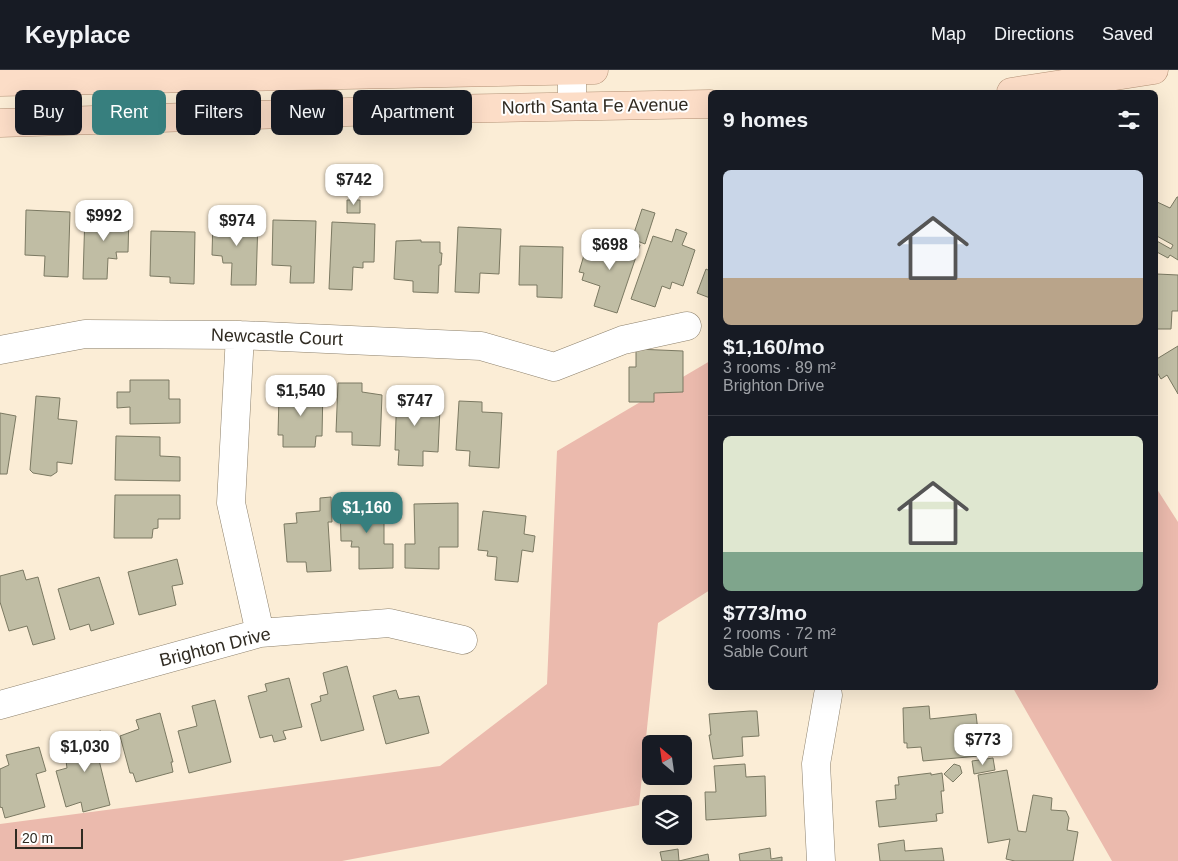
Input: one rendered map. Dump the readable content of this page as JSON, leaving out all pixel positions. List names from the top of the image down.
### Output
{
  "streets": {
    "main road": ["North Santa Fe Avenue"],
    "street": ["Newcastle Court", "Brighton Drive"]
  },
  "scale_bar": "20 m",
  "north": "top left",
  "page": {
    "header": "Keyplace",
    "nav": ["Map", "Directions", "Saved"],
    "chip": [
      "Buy",
      "Rent",
      "Filters",
      "New",
      "Apartment"
    ],
    "heading": "9 homes",
    "list": [
      {
        "name": "$1,160/mo",
        "note": "3 rooms · 89 m² · Brighton Drive"
      },
      {
        "name": "$773/mo",
        "note": "2 rooms · 72 m² · Sable Court"
      }
    ],
    "price": [
      "$742",
      "$992",
      "$974",
      "$698",
      "$1,540",
      "$747",
      "$1,160",
      "$773",
      "$1,030"
    ],
    "scale": "20 m"
  }
}
